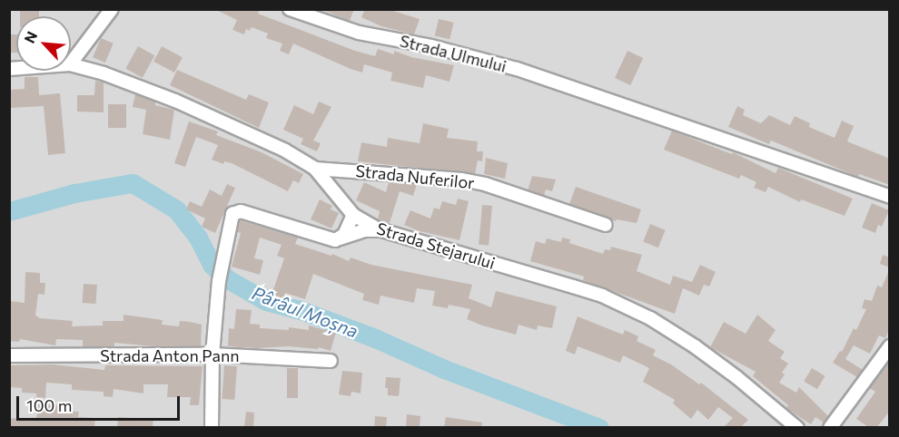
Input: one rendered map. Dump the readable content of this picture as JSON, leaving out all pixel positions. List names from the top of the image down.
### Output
{
  "streets": {
    "street": [
      "Strada Ulmului",
      "Strada Nuferilor",
      "Strada Stejarului",
      "Strada Anton Pann"
    ]
  },
  "crossings": [
    ["Strada Nuferilor", "Strada Stejarului"]
  ],
  "water": ["Pârâul Moșna"],
  "scale_bar": "100 m",
  "north": "top left"
}
